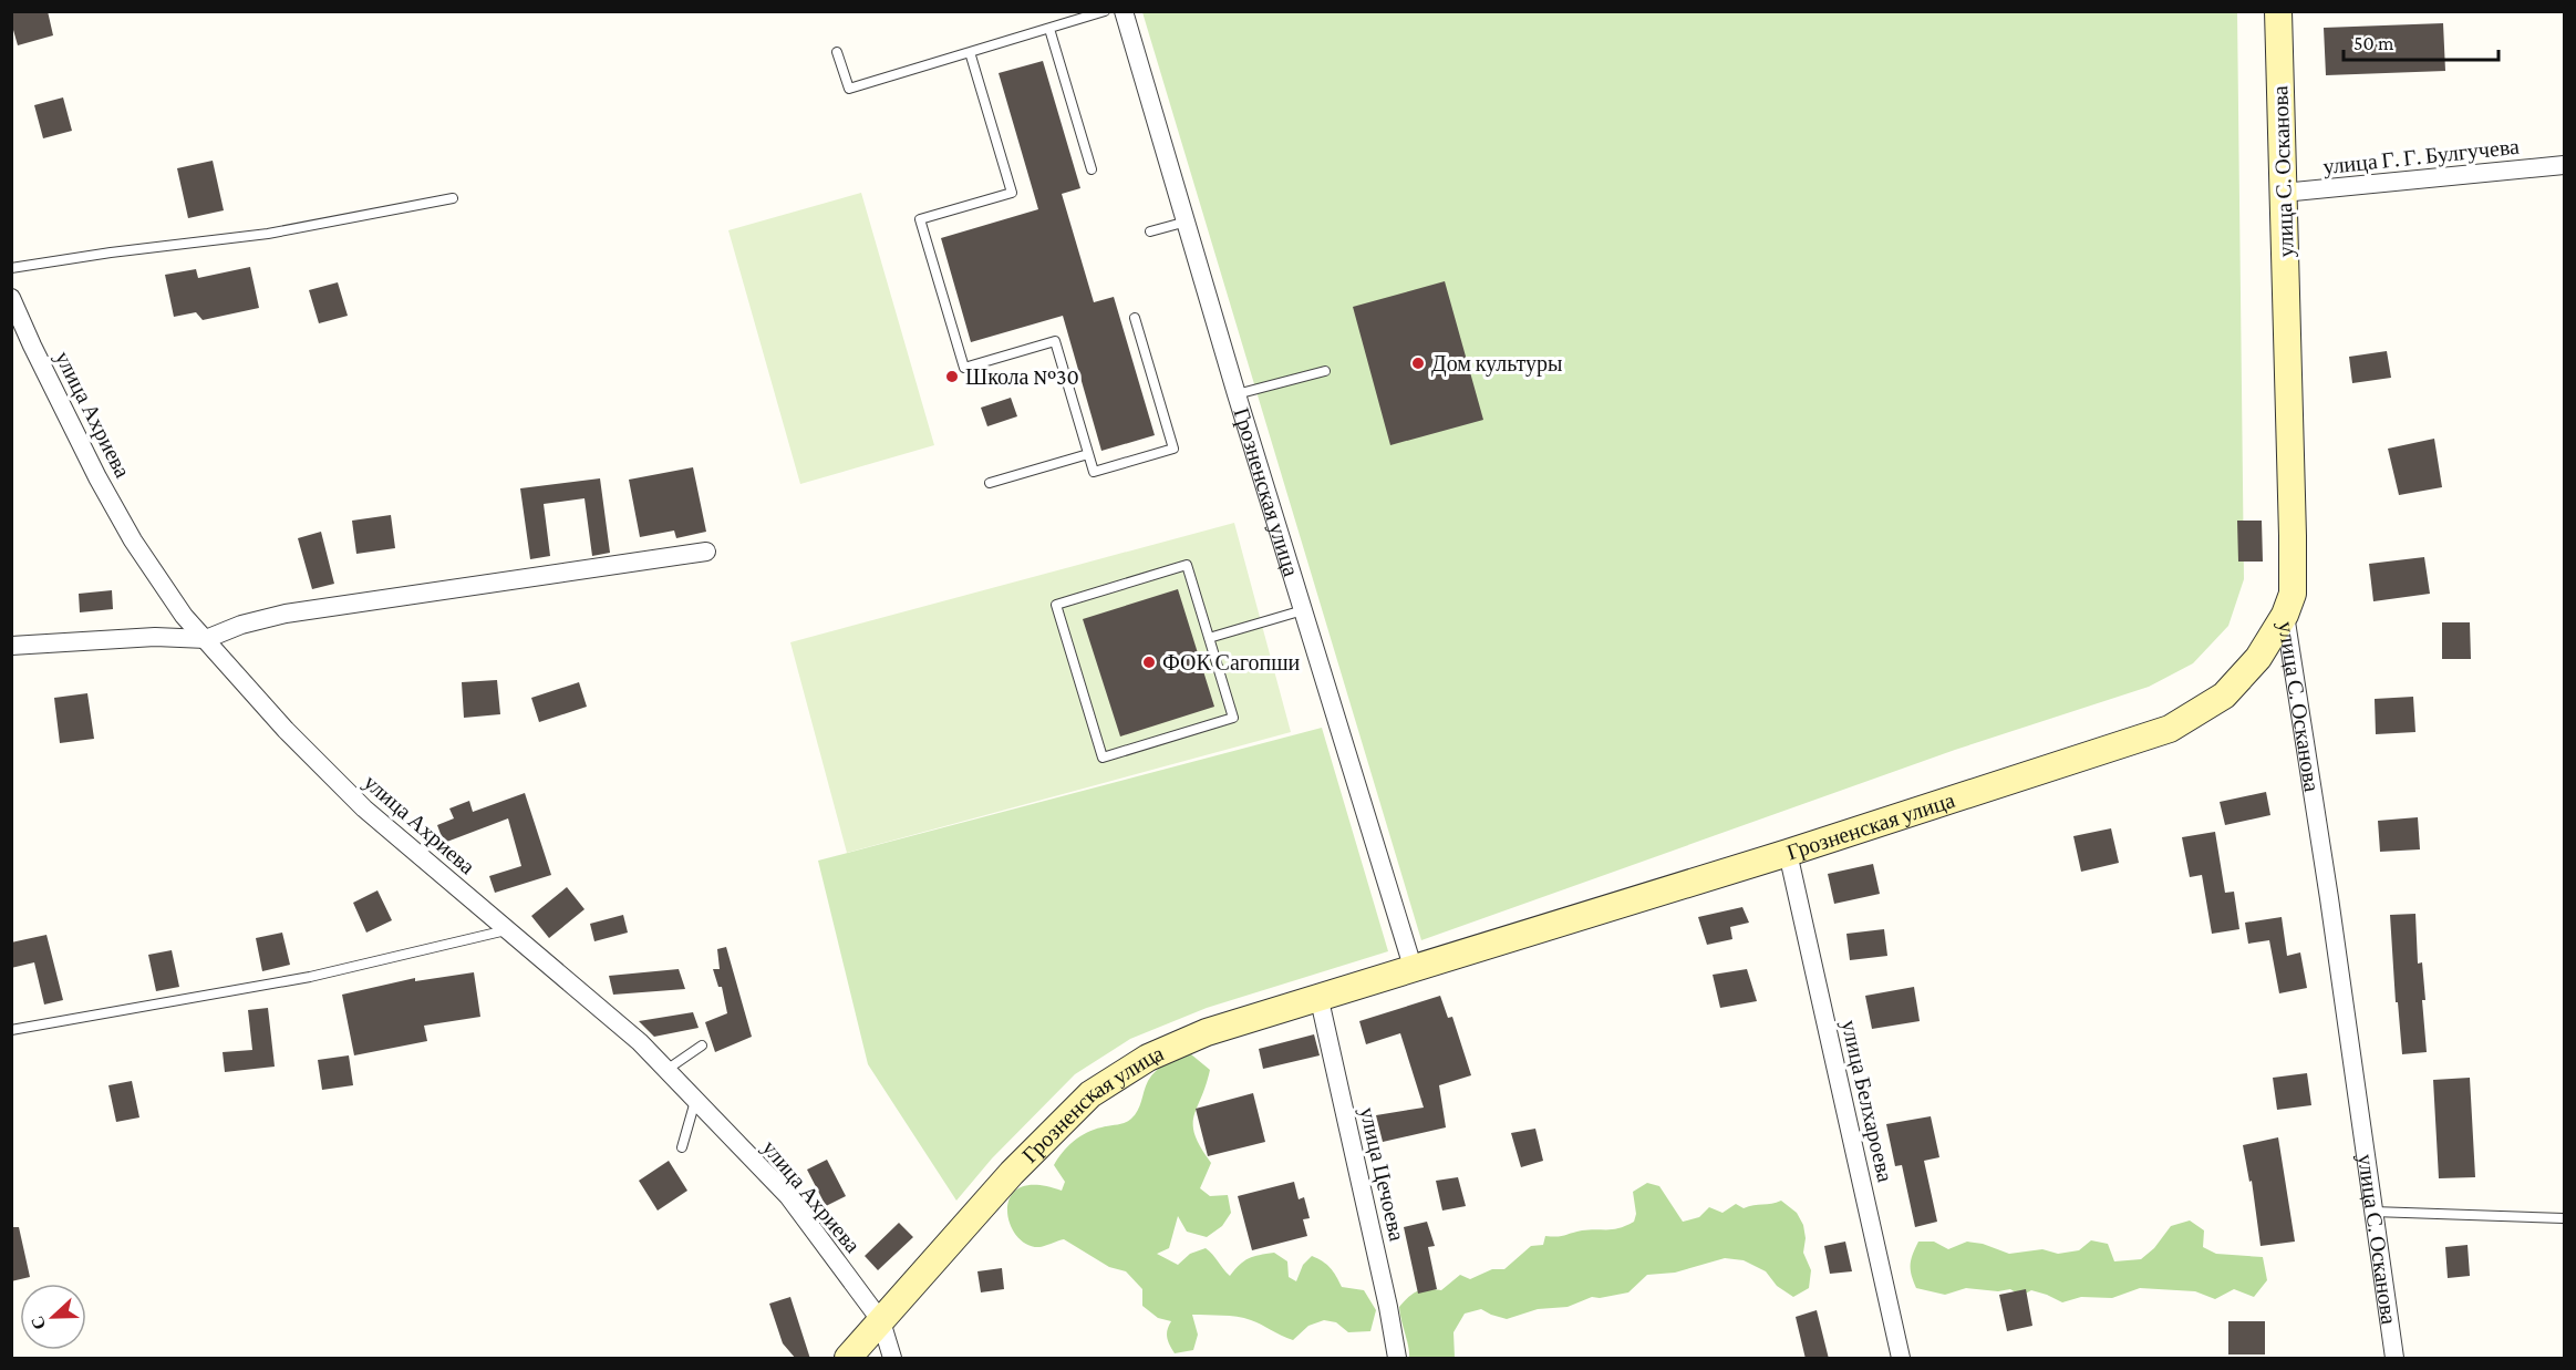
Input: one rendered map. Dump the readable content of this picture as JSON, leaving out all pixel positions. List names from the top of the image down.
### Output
{
  "streets": {
    "street": [
      "улица Г. Г. Булгучева",
      "улица С. Осканова",
      "улица Ахриева",
      "Грозненская улица",
      "улица Белхароева",
      "улица Цечоева"
    ]
  },
  "crossings": [
    ["улица Г. Г. Булгучева", "улица С. Осканова"],
    ["улица С. Осканова", "Грозненская улица"],
    ["улица Ахриева", "Грозненская улица"],
    ["Грозненская улица", "улица Белхароева"],
    ["Грозненская улица", "улица Цечоева"]
  ],
  "places": ["Дом культуры", "Школа №30", "ФОК Сагопши"],
  "scale_bar": "50 m",
  "north": "left"
}
